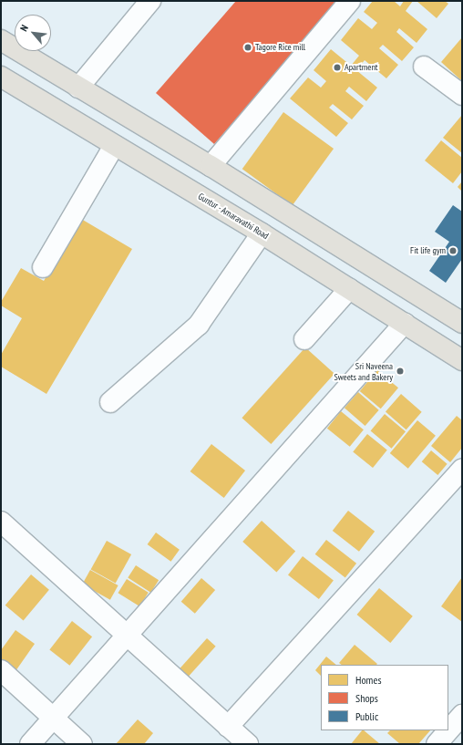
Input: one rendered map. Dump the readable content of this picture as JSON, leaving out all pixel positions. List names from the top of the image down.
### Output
{
  "streets": {
    "main road": ["Guntur - Amaravathi Road"]
  },
  "places": [
    "Tagore Rice mill",
    "Apartment",
    "Fit life gym",
    "Sri Naveena Sweets and Bakery"
  ],
  "legend": ["Homes", "Shops", "Public"],
  "north": "top left"
}
